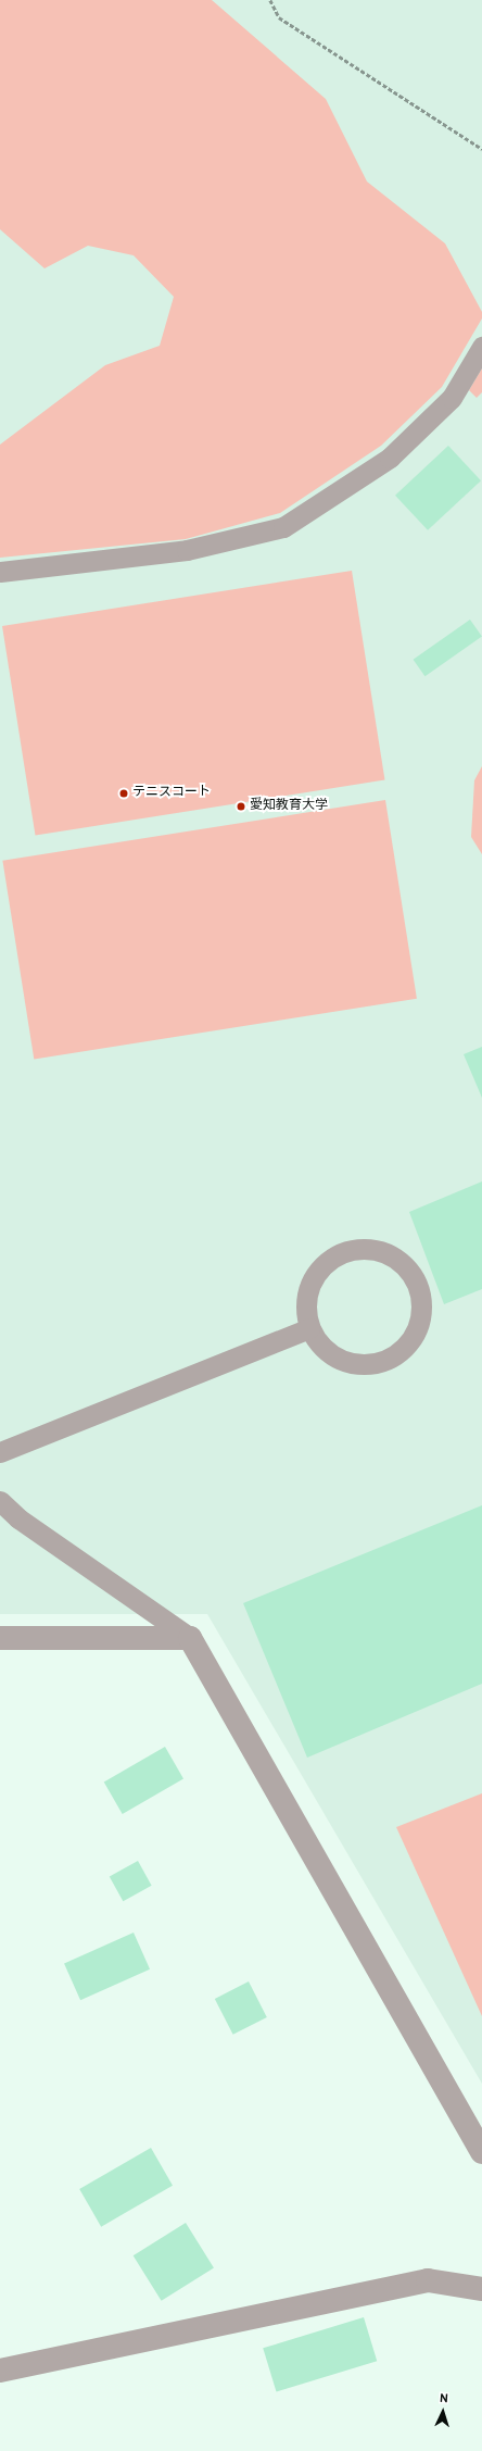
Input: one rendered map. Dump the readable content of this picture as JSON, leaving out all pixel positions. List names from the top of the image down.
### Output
{
  "places": ["テニスコート", "愛知教育大学"],
  "north": "top"
}
